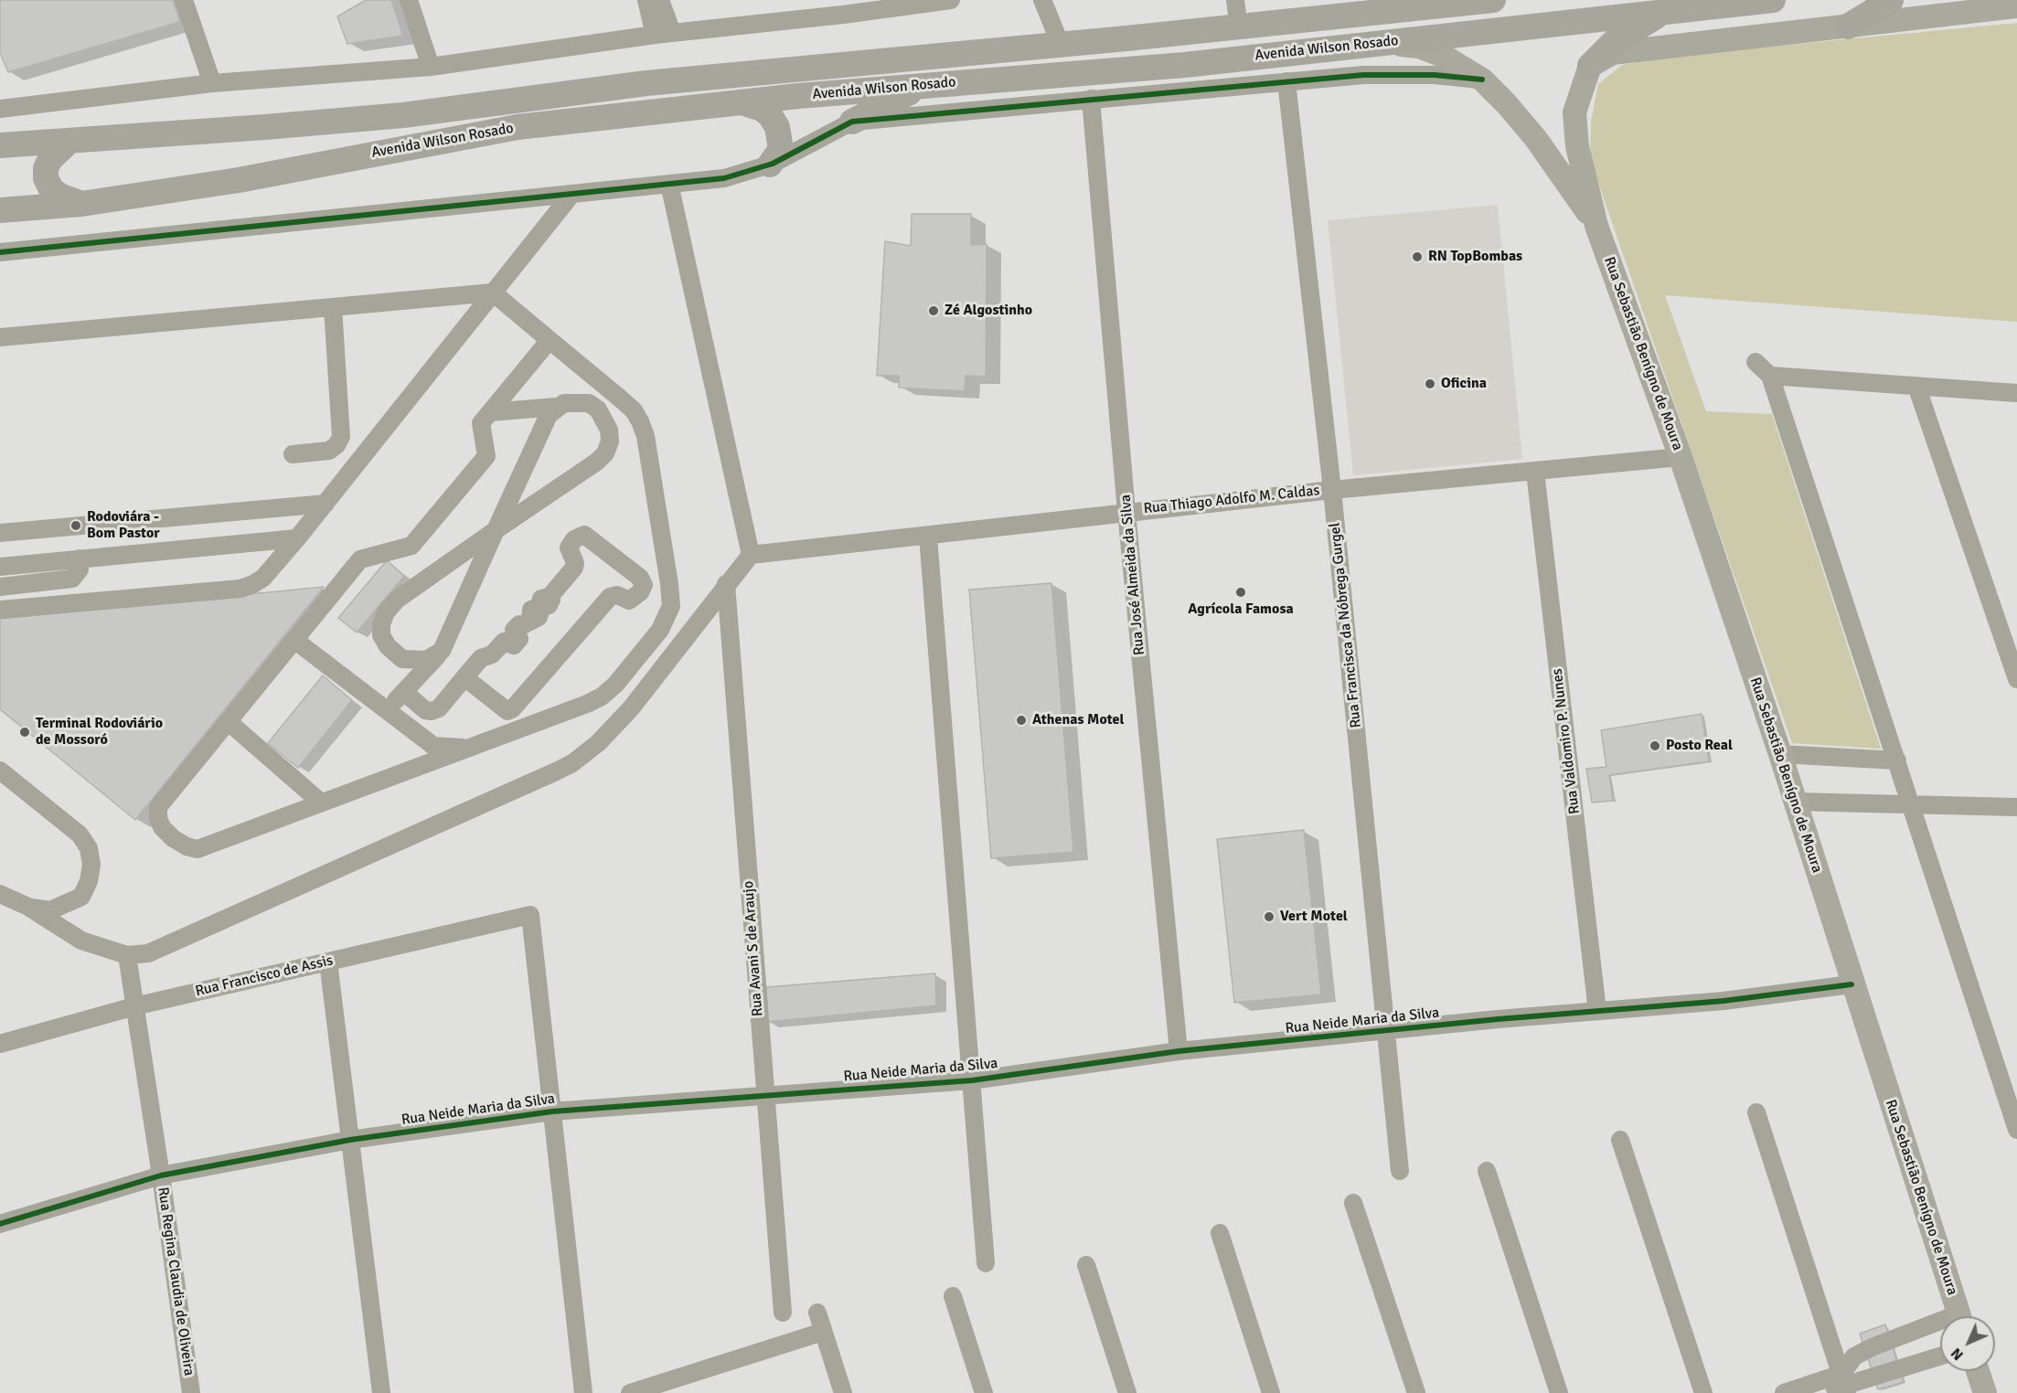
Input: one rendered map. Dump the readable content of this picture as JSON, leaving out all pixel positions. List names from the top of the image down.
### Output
{
  "streets": {
    "highway": ["Avenida Wilson Rosado"],
    "main road": ["Rua Sebastião Benígno de Moura"],
    "street": [
      "Rua Thiago Adolfo M. Caldas",
      "Rua José Almeida da Silva",
      "Rua Francisca da Nóbrega Gurgel",
      "Rua Valdomiro P. Nunes",
      "Rua Avani S de Araujo",
      "Rua Francisco de Assis",
      "Rua Neide Maria da Silva",
      "Rua Regina Claudia de Oliveira"
    ]
  },
  "crossings": [
    ["Rua Sebastião Benígno de Moura", "Rua Thiago Adolfo M. Caldas"],
    ["Rua Sebastião Benígno de Moura", "Rua Neide Maria da Silva"],
    ["Rua Thiago Adolfo M. Caldas", "Rua José Almeida da Silva"],
    ["Rua Thiago Adolfo M. Caldas", "Rua Francisca da Nóbrega Gurgel"],
    ["Rua Thiago Adolfo M. Caldas", "Rua Valdomiro P. Nunes"],
    ["Rua José Almeida da Silva", "Rua Neide Maria da Silva"],
    ["Rua Francisca da Nóbrega Gurgel", "Rua Neide Maria da Silva"],
    ["Rua Valdomiro P. Nunes", "Rua Neide Maria da Silva"],
    ["Rua Avani S de Araujo", "Rua Neide Maria da Silva"],
    ["Rua Francisco de Assis", "Rua Neide Maria da Silva"],
    ["Rua Francisco de Assis", "Rua Regina Claudia de Oliveira"],
    ["Rua Neide Maria da Silva", "Rua Regina Claudia de Oliveira"]
  ],
  "places": [
    "RN TopBombas",
    "Zé Algostinho",
    "Oficina",
    "Rodoviára - Bom Pastor",
    "Agrícola Famosa",
    "Athenas Motel",
    "Terminal Rodoviário de Mossoró",
    "Posto Real",
    "Vert Motel"
  ],
  "north": "bottom left"
}
